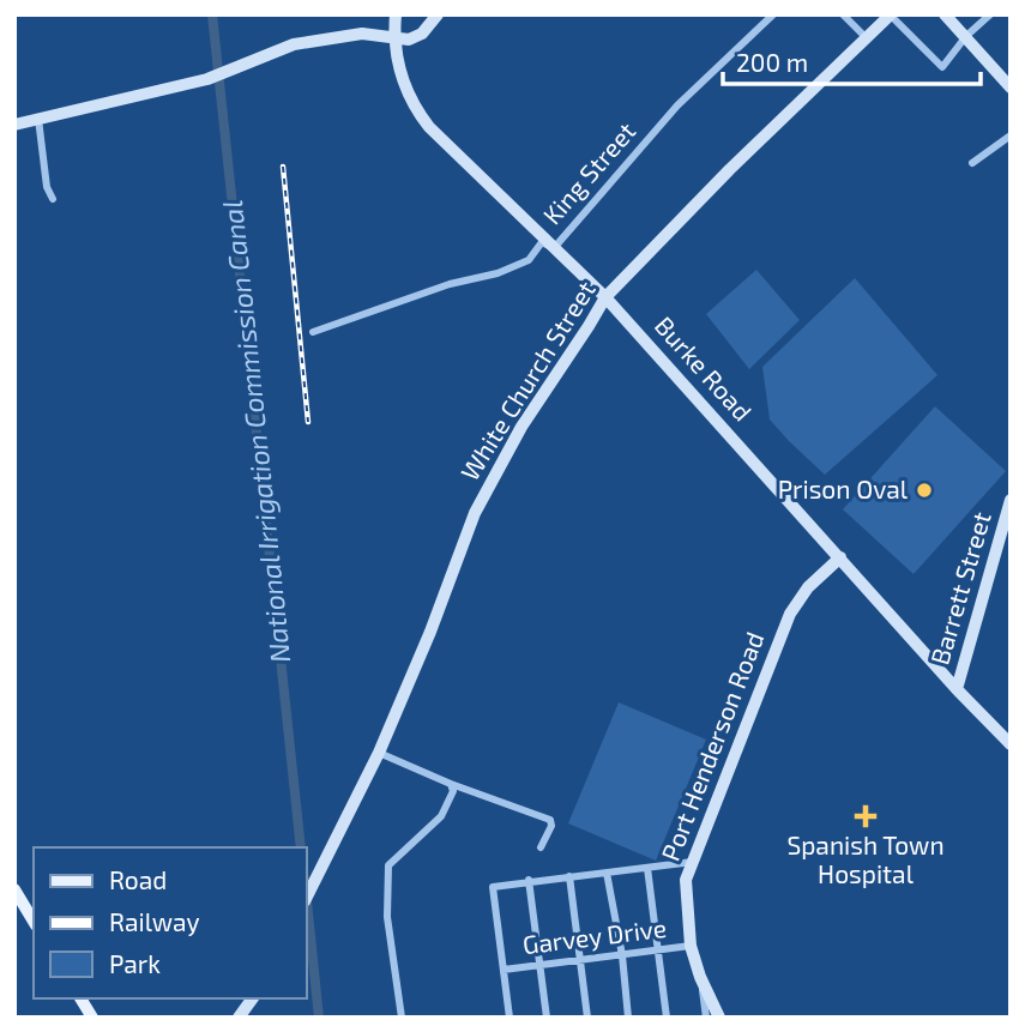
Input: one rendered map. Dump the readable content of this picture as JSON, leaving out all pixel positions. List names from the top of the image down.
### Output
{
  "streets": {
    "street": [
      "King Street",
      "Burke Road",
      "White Church Street",
      "Barrett Street",
      "Port Henderson Road",
      "Garvey Drive"
    ]
  },
  "crossings": [
    ["King Street", "Burke Road"],
    ["Burke Road", "White Church Street"],
    ["Burke Road", "Barrett Street"],
    ["Burke Road", "Port Henderson Road"],
    ["Port Henderson Road", "Garvey Drive"]
  ],
  "water": ["National Irrigation Commission Canal"],
  "places": {
    "other": ["Prison Oval"],
    "health": ["Spanish Town Hospital"]
  },
  "legend": ["Road", "Railway", "Park"],
  "scale_bar": "200 m"
}
